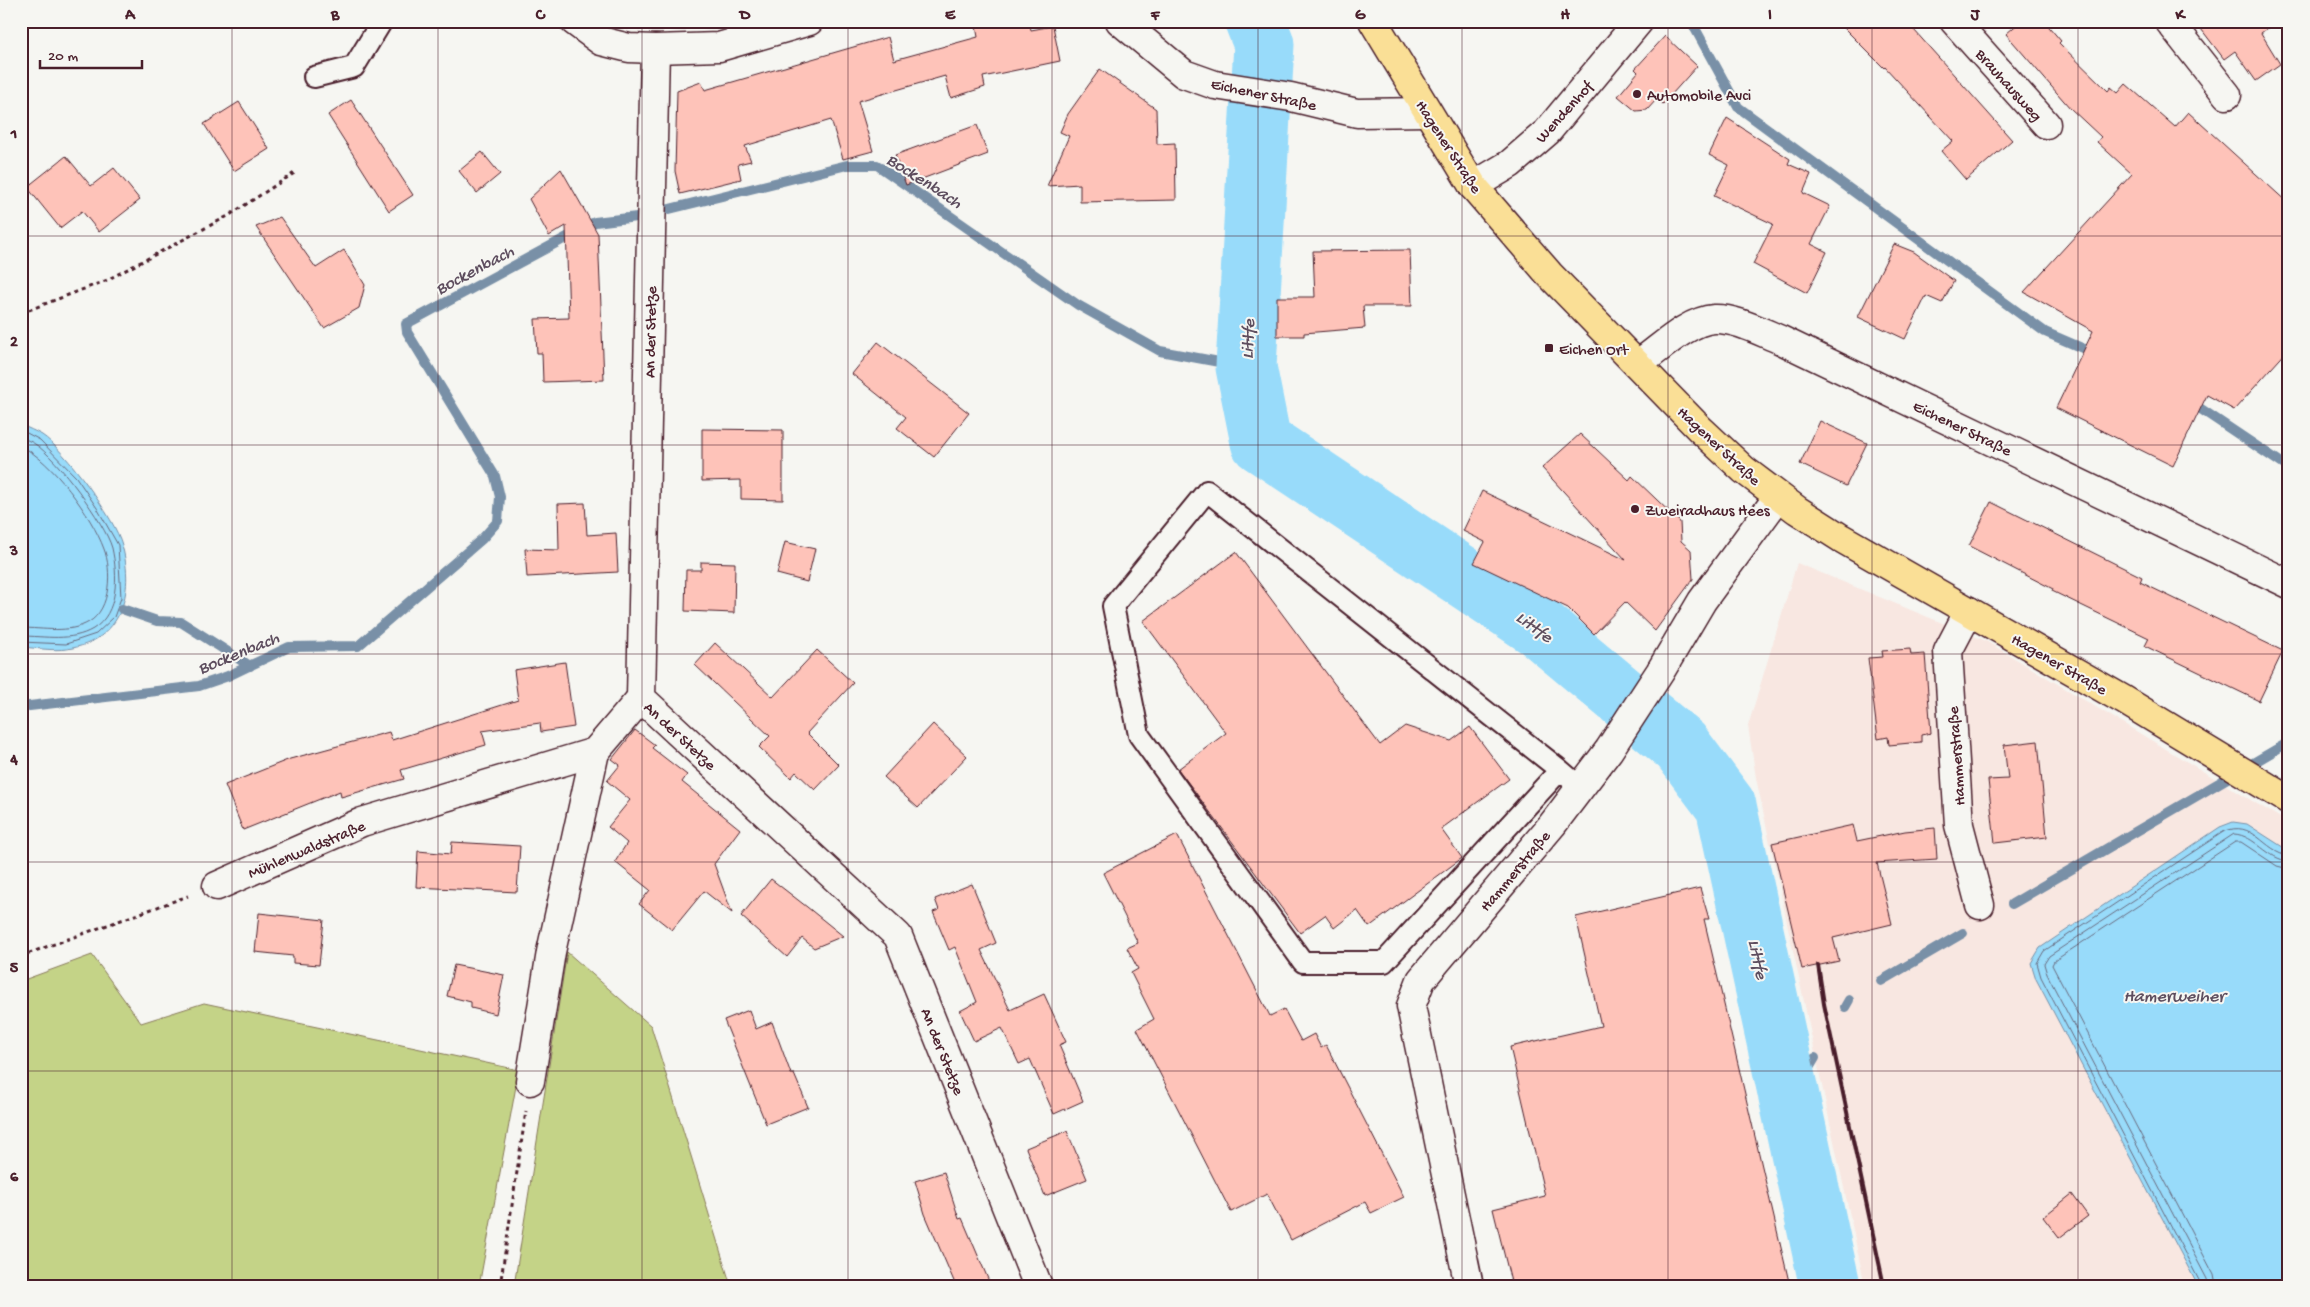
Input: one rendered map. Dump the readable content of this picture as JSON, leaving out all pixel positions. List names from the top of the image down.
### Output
{
  "streets": {
    "main road": ["Hagener Straße"],
    "street": [
      "Brauhausweg",
      "Eichener Straße",
      "Wendenhof",
      "An der Stetze",
      "Hammerstraße",
      "Mühlenwaldstraße"
    ]
  },
  "crossings": [
    ["Eichener Straße", "Hagener Straße"],
    ["Wendenhof", "Hagener Straße"],
    ["Hagener Straße", "Hammerstraße"]
  ],
  "water": ["Bockenbach", "Littfe", "Hamerweiher"],
  "places": {
    "other": ["Automobile Avci", "Zweiradhaus Hees"],
    "transit": ["Eichen Ort"]
  },
  "scale_bar": "20 m",
  "grid": {
    "columns": [
      "A",
      "B",
      "C",
      "D",
      "E",
      "F",
      "G",
      "H",
      "I",
      "J",
      "K"
    ],
    "rows": [
      "1",
      "2",
      "3",
      "4",
      "5",
      "6"
    ]
  }
}
